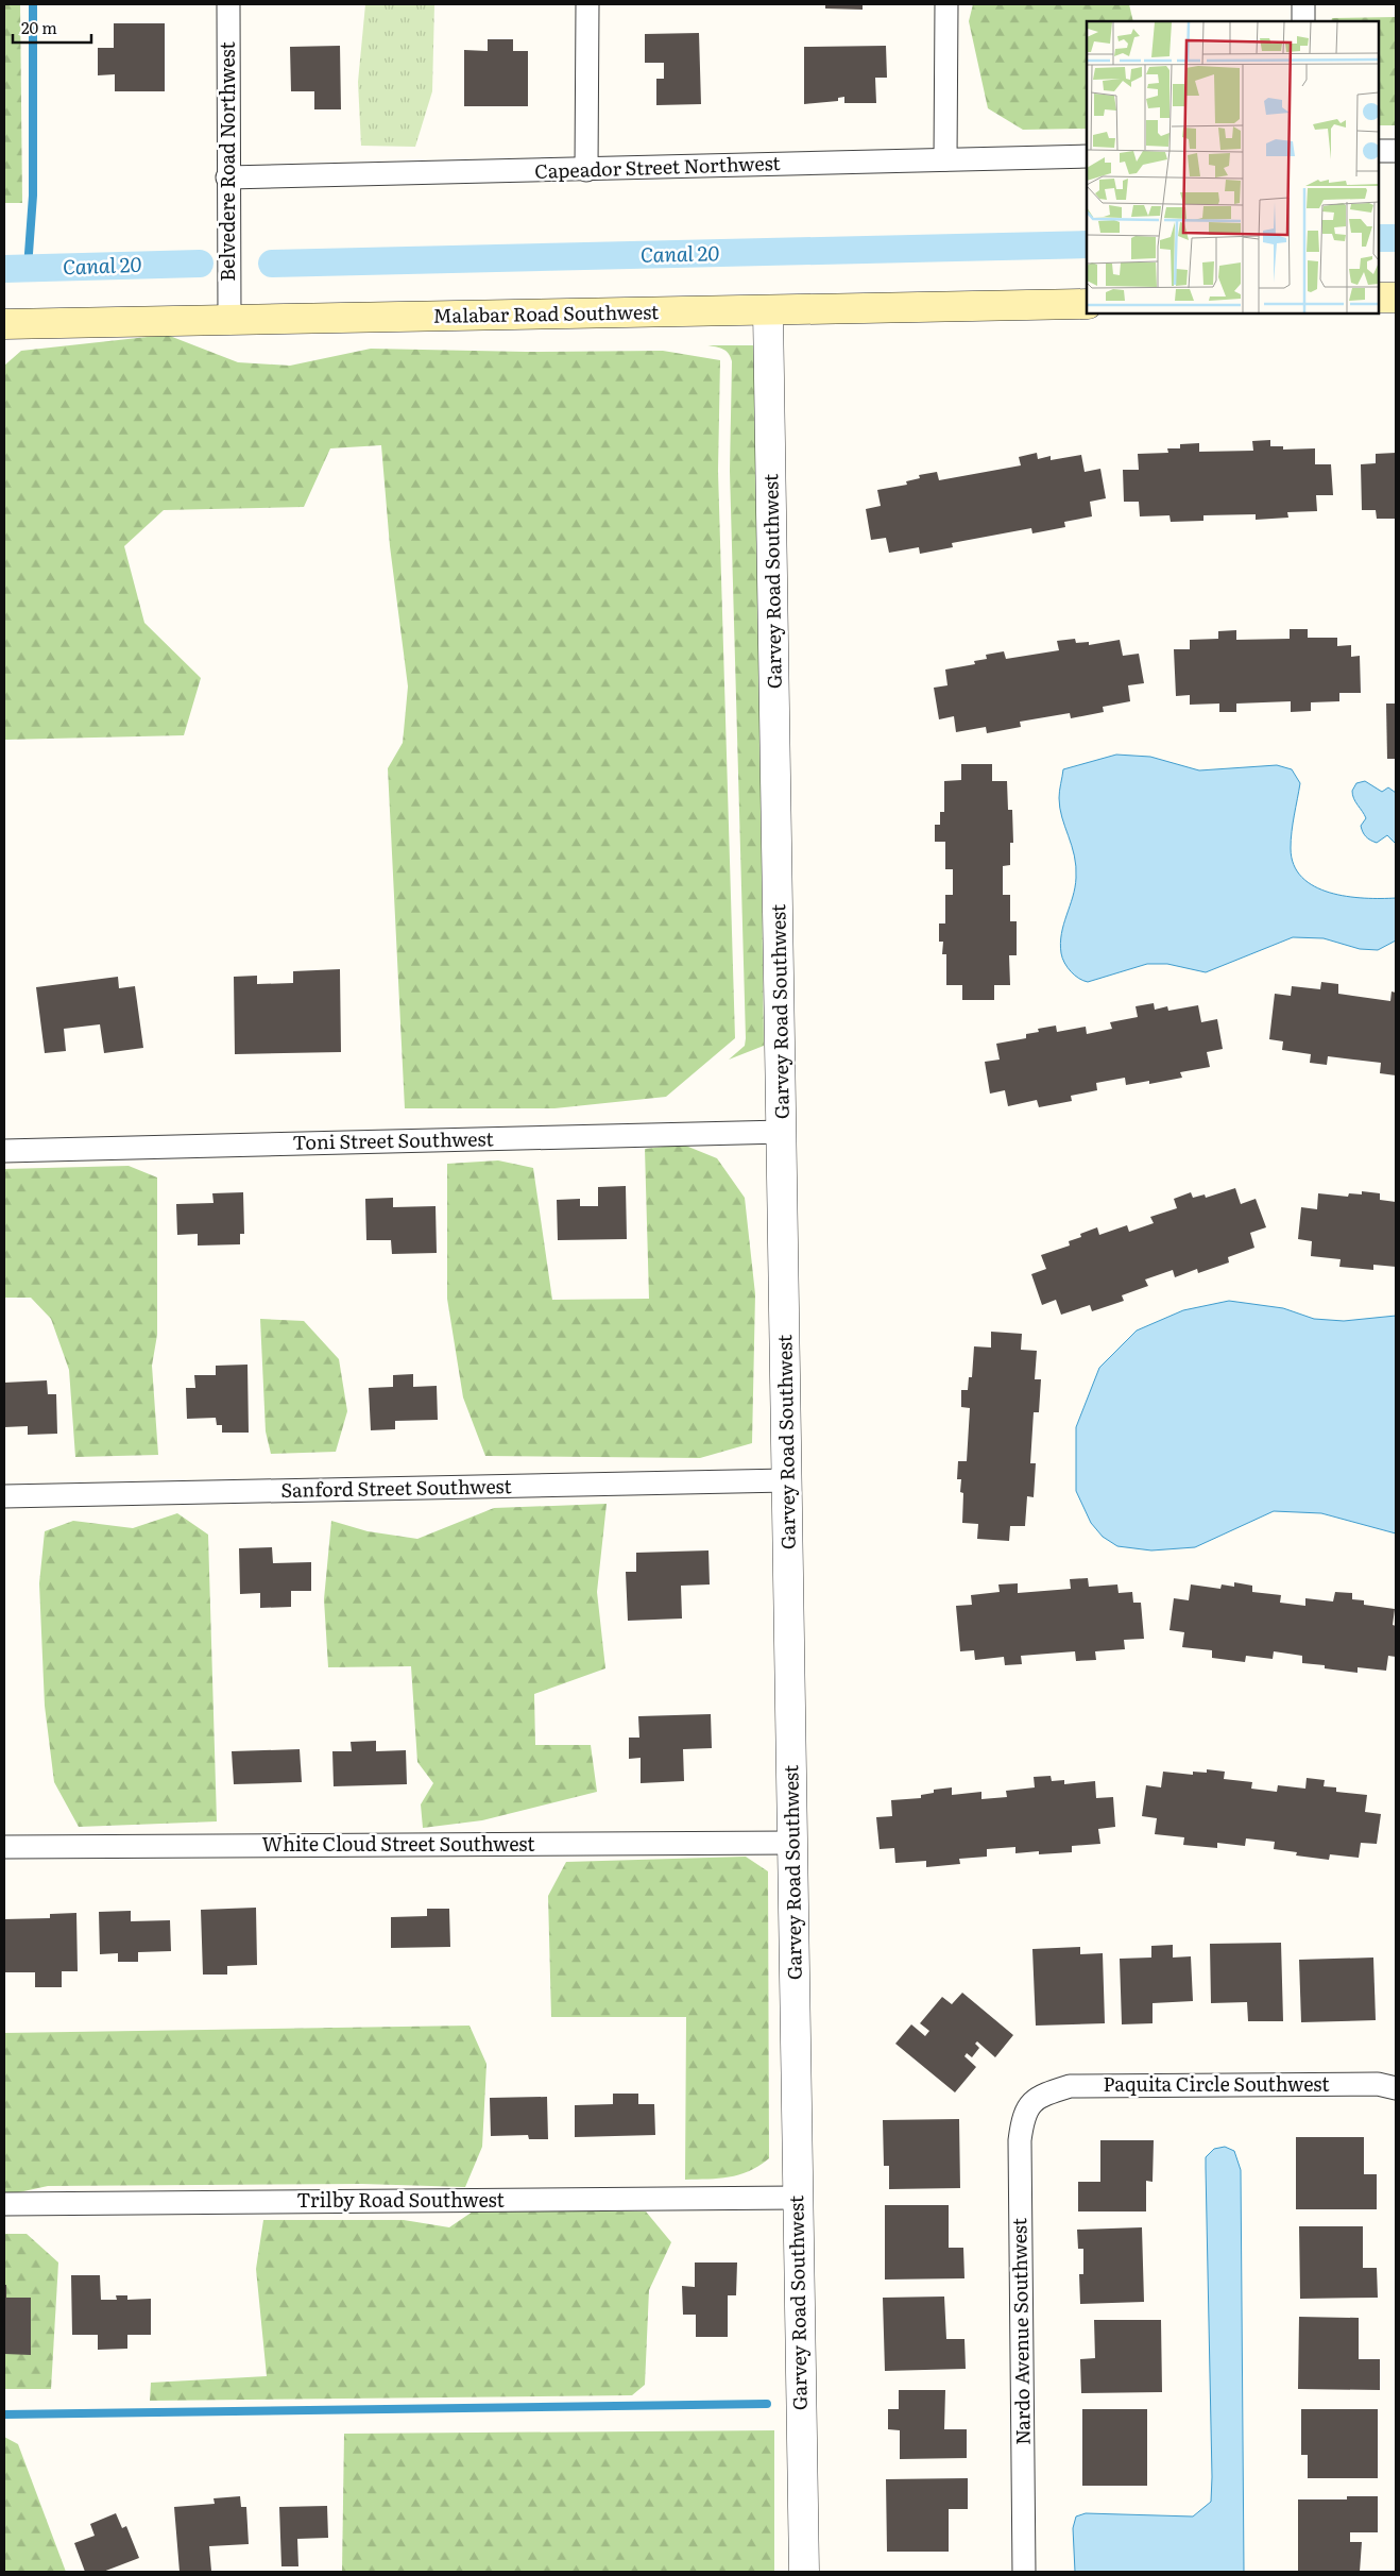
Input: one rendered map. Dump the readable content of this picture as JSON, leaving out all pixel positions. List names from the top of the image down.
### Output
{
  "streets": {
    "main road": ["Malabar Road Southwest"],
    "street": [
      "Belvedere Road Northwest",
      "Capeador Street Northwest",
      "Garvey Road Southwest",
      "Toni Street Southwest",
      "Sanford Street Southwest",
      "White Cloud Street Southwest",
      "Paquita Circle Southwest",
      "Trilby Road Southwest",
      "Nardo Avenue Southwest"
    ]
  },
  "crossings": [
    ["Belvedere Road Northwest", "Capeador Street Northwest"],
    ["Belvedere Road Northwest", "Malabar Road Southwest"],
    ["Malabar Road Southwest", "Garvey Road Southwest"],
    ["Garvey Road Southwest", "Toni Street Southwest"],
    ["Garvey Road Southwest", "Sanford Street Southwest"],
    ["Garvey Road Southwest", "White Cloud Street Southwest"],
    ["Garvey Road Southwest", "Trilby Road Southwest"],
    ["Paquita Circle Southwest", "Nardo Avenue Southwest"]
  ],
  "water": ["Canal 20"],
  "scale_bar": "20 m"
}
